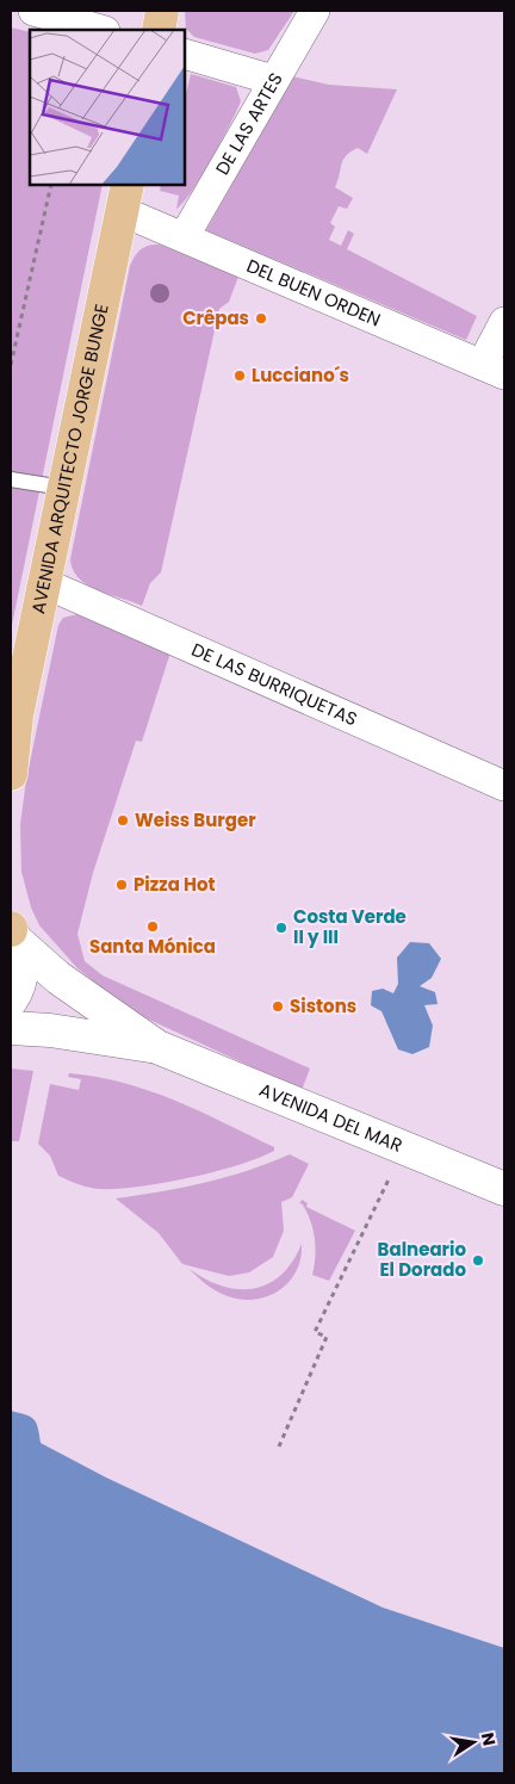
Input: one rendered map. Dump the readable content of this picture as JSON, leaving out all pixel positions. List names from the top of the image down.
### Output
{
  "streets": {
    "main road": ["AVENIDA ARQUITECTO JORGE BUNGE", "AVENIDA DEL MAR"],
    "street": ["DE LAS ARTES", "DEL BUEN ORDEN", "DE LAS BURRIQUETAS"]
  },
  "crossings": [
    ["DE LAS ARTES", "DEL BUEN ORDEN"],
    ["DEL BUEN ORDEN", "AVENIDA ARQUITECTO JORGE BUNGE"],
    ["AVENIDA ARQUITECTO JORGE BUNGE", "DE LAS BURRIQUETAS"]
  ],
  "places": [
    "Crêpas",
    "Lucciano´s",
    "Weiss Burger",
    "Pizza Hot",
    "Santa Mónica",
    "Costa Verde II y III",
    "Sistons",
    "Balneario El Dorado"
  ],
  "north": "right"
}
